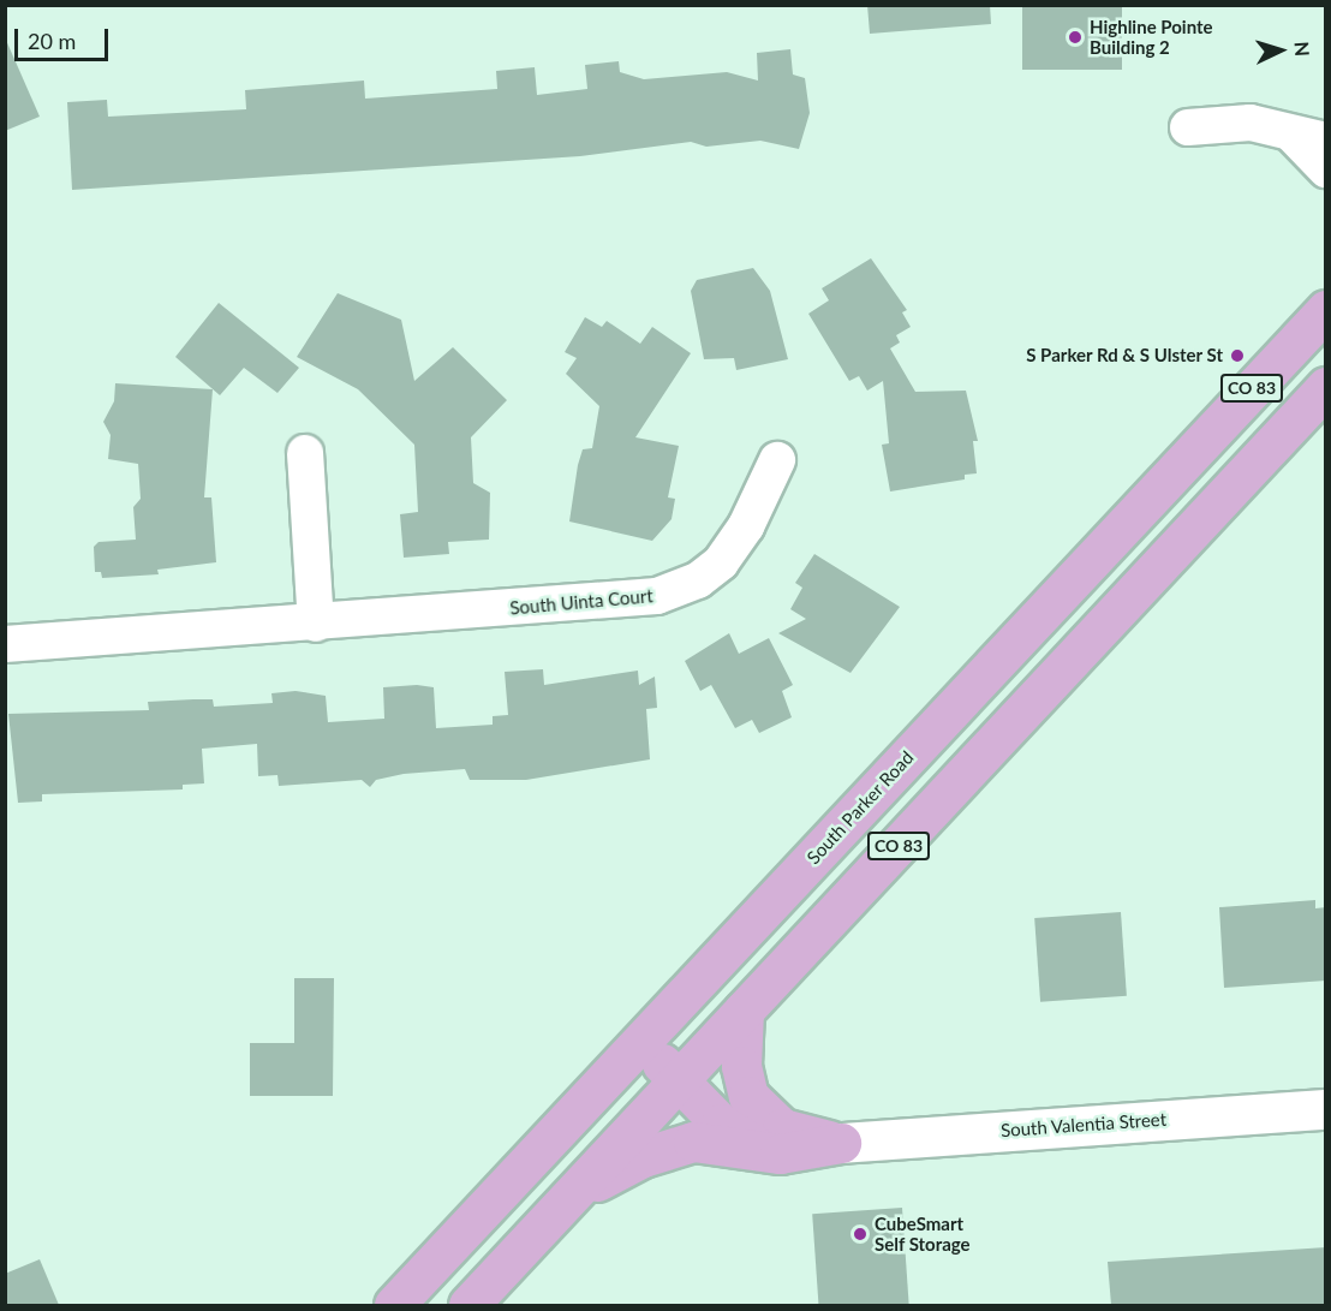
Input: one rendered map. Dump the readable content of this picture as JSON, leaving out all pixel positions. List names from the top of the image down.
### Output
{
  "streets": {
    "main road": ["CO 83", "South Parker Road"],
    "street": ["South Uinta Court", "South Valentia Street"]
  },
  "places": ["Highline Pointe Building 2", "S Parker Rd & S Ulster St", "CubeSmart Self Storage"],
  "scale_bar": "20 m",
  "north": "right"
}
